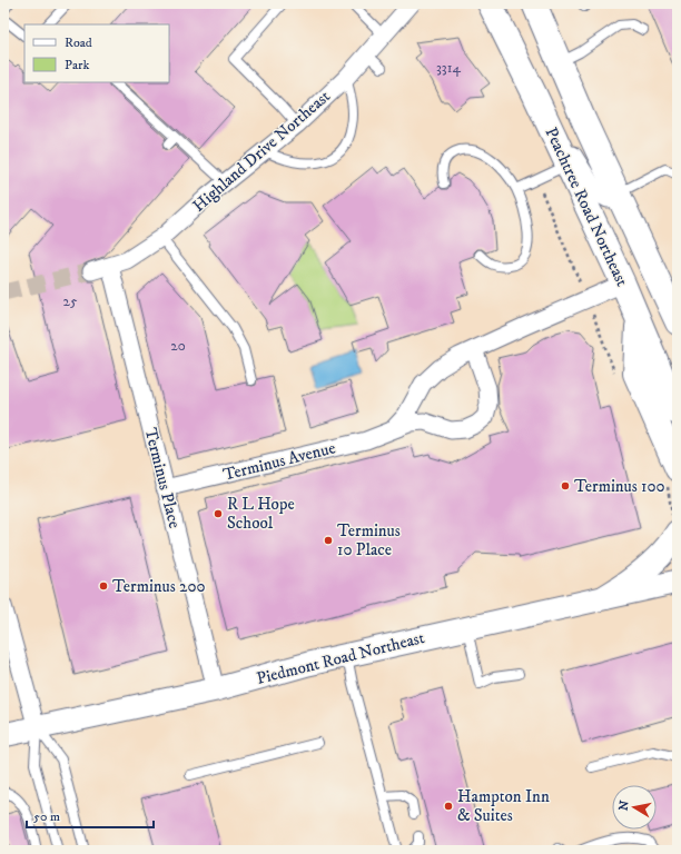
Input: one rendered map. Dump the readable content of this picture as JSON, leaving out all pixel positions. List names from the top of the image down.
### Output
{
  "streets": {
    "highway": ["Peachtree Road Northeast"],
    "main road": ["Piedmont Road Northeast"],
    "street": ["Highland Drive Northeast", "Terminus Avenue", "Terminus Place"]
  },
  "crossings": [
    ["Highland Drive Northeast", "Terminus Place"],
    ["Peachtree Road Northeast", "Terminus Avenue"],
    ["Terminus Avenue", "Terminus Place"],
    ["Terminus Place", "Piedmont Road Northeast"]
  ],
  "places": [
    "Terminus 100",
    "R L Hope School",
    "Terminus 10 Place",
    "Terminus 200",
    "Hampton Inn & Suites"
  ],
  "house_numbers": ["3314", "25", "20"],
  "legend": ["Road", "Park"],
  "scale_bar": "50 m",
  "north": "left"
}
